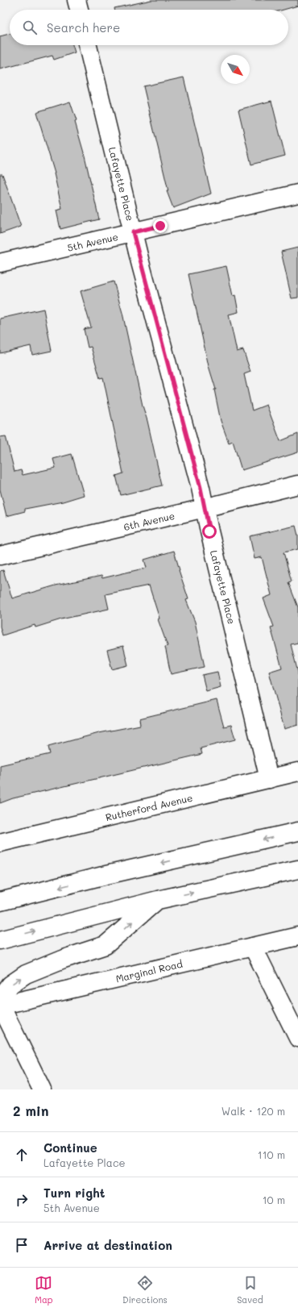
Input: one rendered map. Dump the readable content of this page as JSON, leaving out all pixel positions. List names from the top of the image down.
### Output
{
  "streets": {
    "main road": [
      "Lafayette Place",
      "5th Avenue",
      "6th Avenue",
      "Rutherford Avenue",
      "Marginal Road"
    ]
  },
  "crossings": [
    ["Lafayette Place", "5th Avenue"],
    ["Lafayette Place", "6th Avenue"],
    ["Lafayette Place", "Rutherford Avenue"]
  ],
  "north": "bottom right",
  "page": {
    "search": "Search here",
    "heading": ["2 min", "Walk · 120 m"],
    "list": [
      ["Continue", "Lafayette Place", "110 m"],
      ["Turn right", "5th Avenue", "10 m"],
      "Arrive at destination"
    ],
    "nav": ["Map", "Directions", "Saved"]
  }
}
